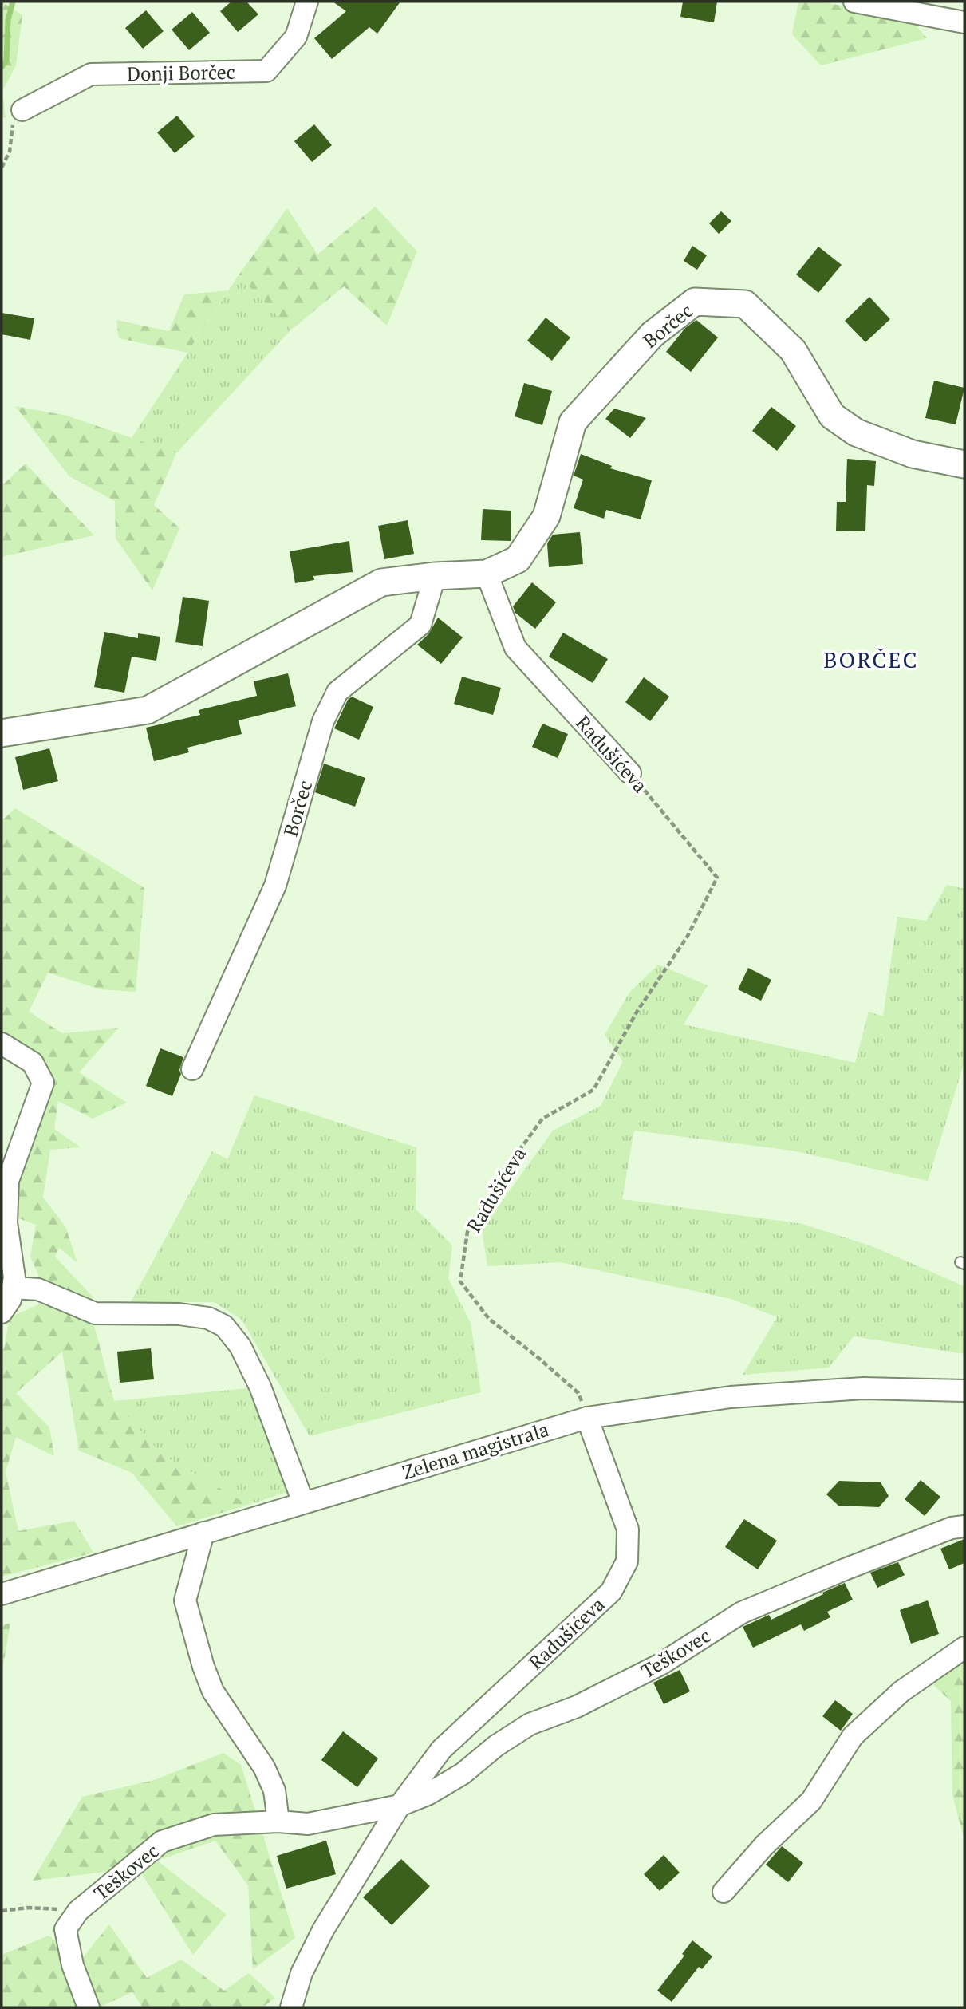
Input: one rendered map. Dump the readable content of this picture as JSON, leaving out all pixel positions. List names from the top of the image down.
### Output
{
  "streets": {
    "street": [
      "Donji Borčec",
      "Borčec",
      "Radušićeva",
      "Zelena magistrala",
      "Teškovec"
    ]
  },
  "crossings": [
    ["Borčec", "Radušićeva"],
    ["Radušićeva", "Zelena magistrala"],
    ["Radušićeva", "Teškovec"]
  ],
  "districts": ["BORČEC"]
}
